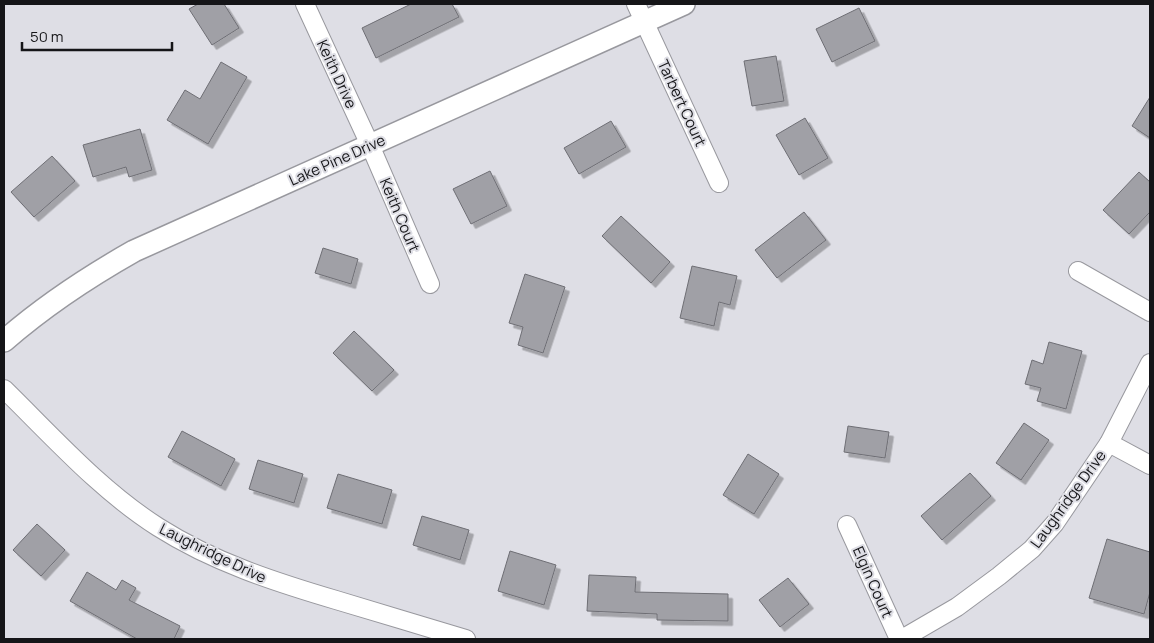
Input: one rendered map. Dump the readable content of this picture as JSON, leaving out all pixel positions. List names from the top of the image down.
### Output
{
  "streets": {
    "street": [
      "Keith Drive",
      "Tarbert Court",
      "Lake Pine Drive",
      "Keith Court",
      "Laughridge Drive",
      "Elgin Court"
    ]
  },
  "crossings": [
    ["Keith Drive", "Lake Pine Drive"],
    ["Keith Drive", "Keith Court"],
    ["Tarbert Court", "Lake Pine Drive"],
    ["Lake Pine Drive", "Keith Court"],
    ["Laughridge Drive", "Elgin Court"]
  ],
  "scale_bar": "50 m"
}
